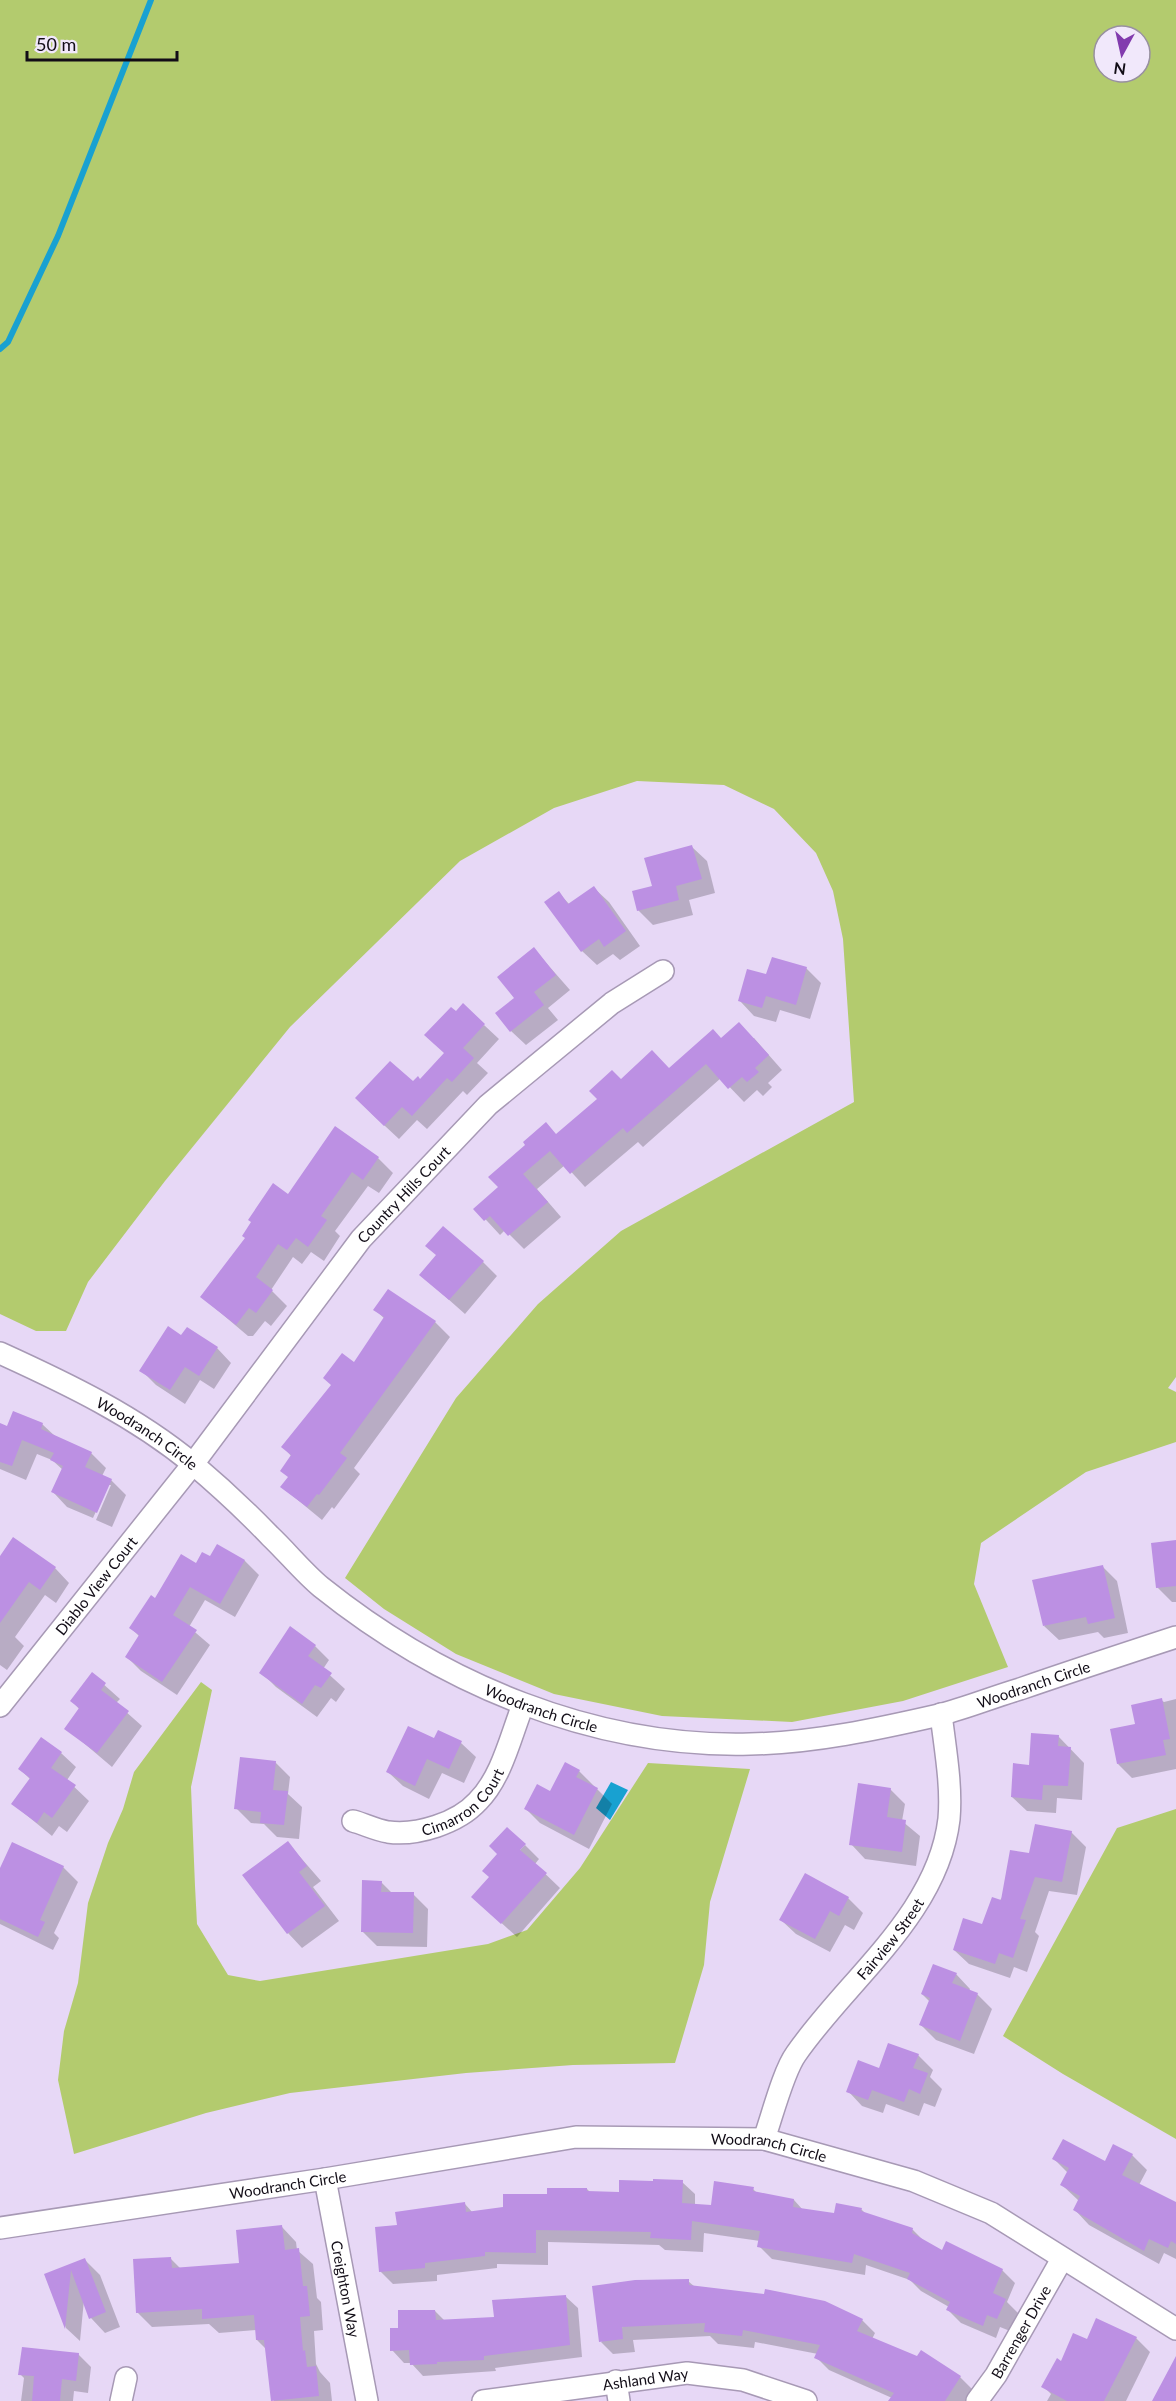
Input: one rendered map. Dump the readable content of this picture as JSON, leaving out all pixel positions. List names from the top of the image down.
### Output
{
  "streets": {
    "street": [
      "Country Hills Court",
      "Woodranch Circle",
      "Diablo View Court",
      "Cimarron Court",
      "Fairview Street",
      "Creighton Way",
      "Barrenger Drive",
      "Ashland Way"
    ]
  },
  "crossings": [
    ["Country Hills Court", "Woodranch Circle"],
    ["Country Hills Court", "Diablo View Court"],
    ["Woodranch Circle", "Diablo View Court"],
    ["Woodranch Circle", "Cimarron Court"],
    ["Woodranch Circle", "Fairview Street"],
    ["Woodranch Circle", "Creighton Way"],
    ["Woodranch Circle", "Barrenger Drive"]
  ],
  "scale_bar": "50 m",
  "north": "bottom"
}
